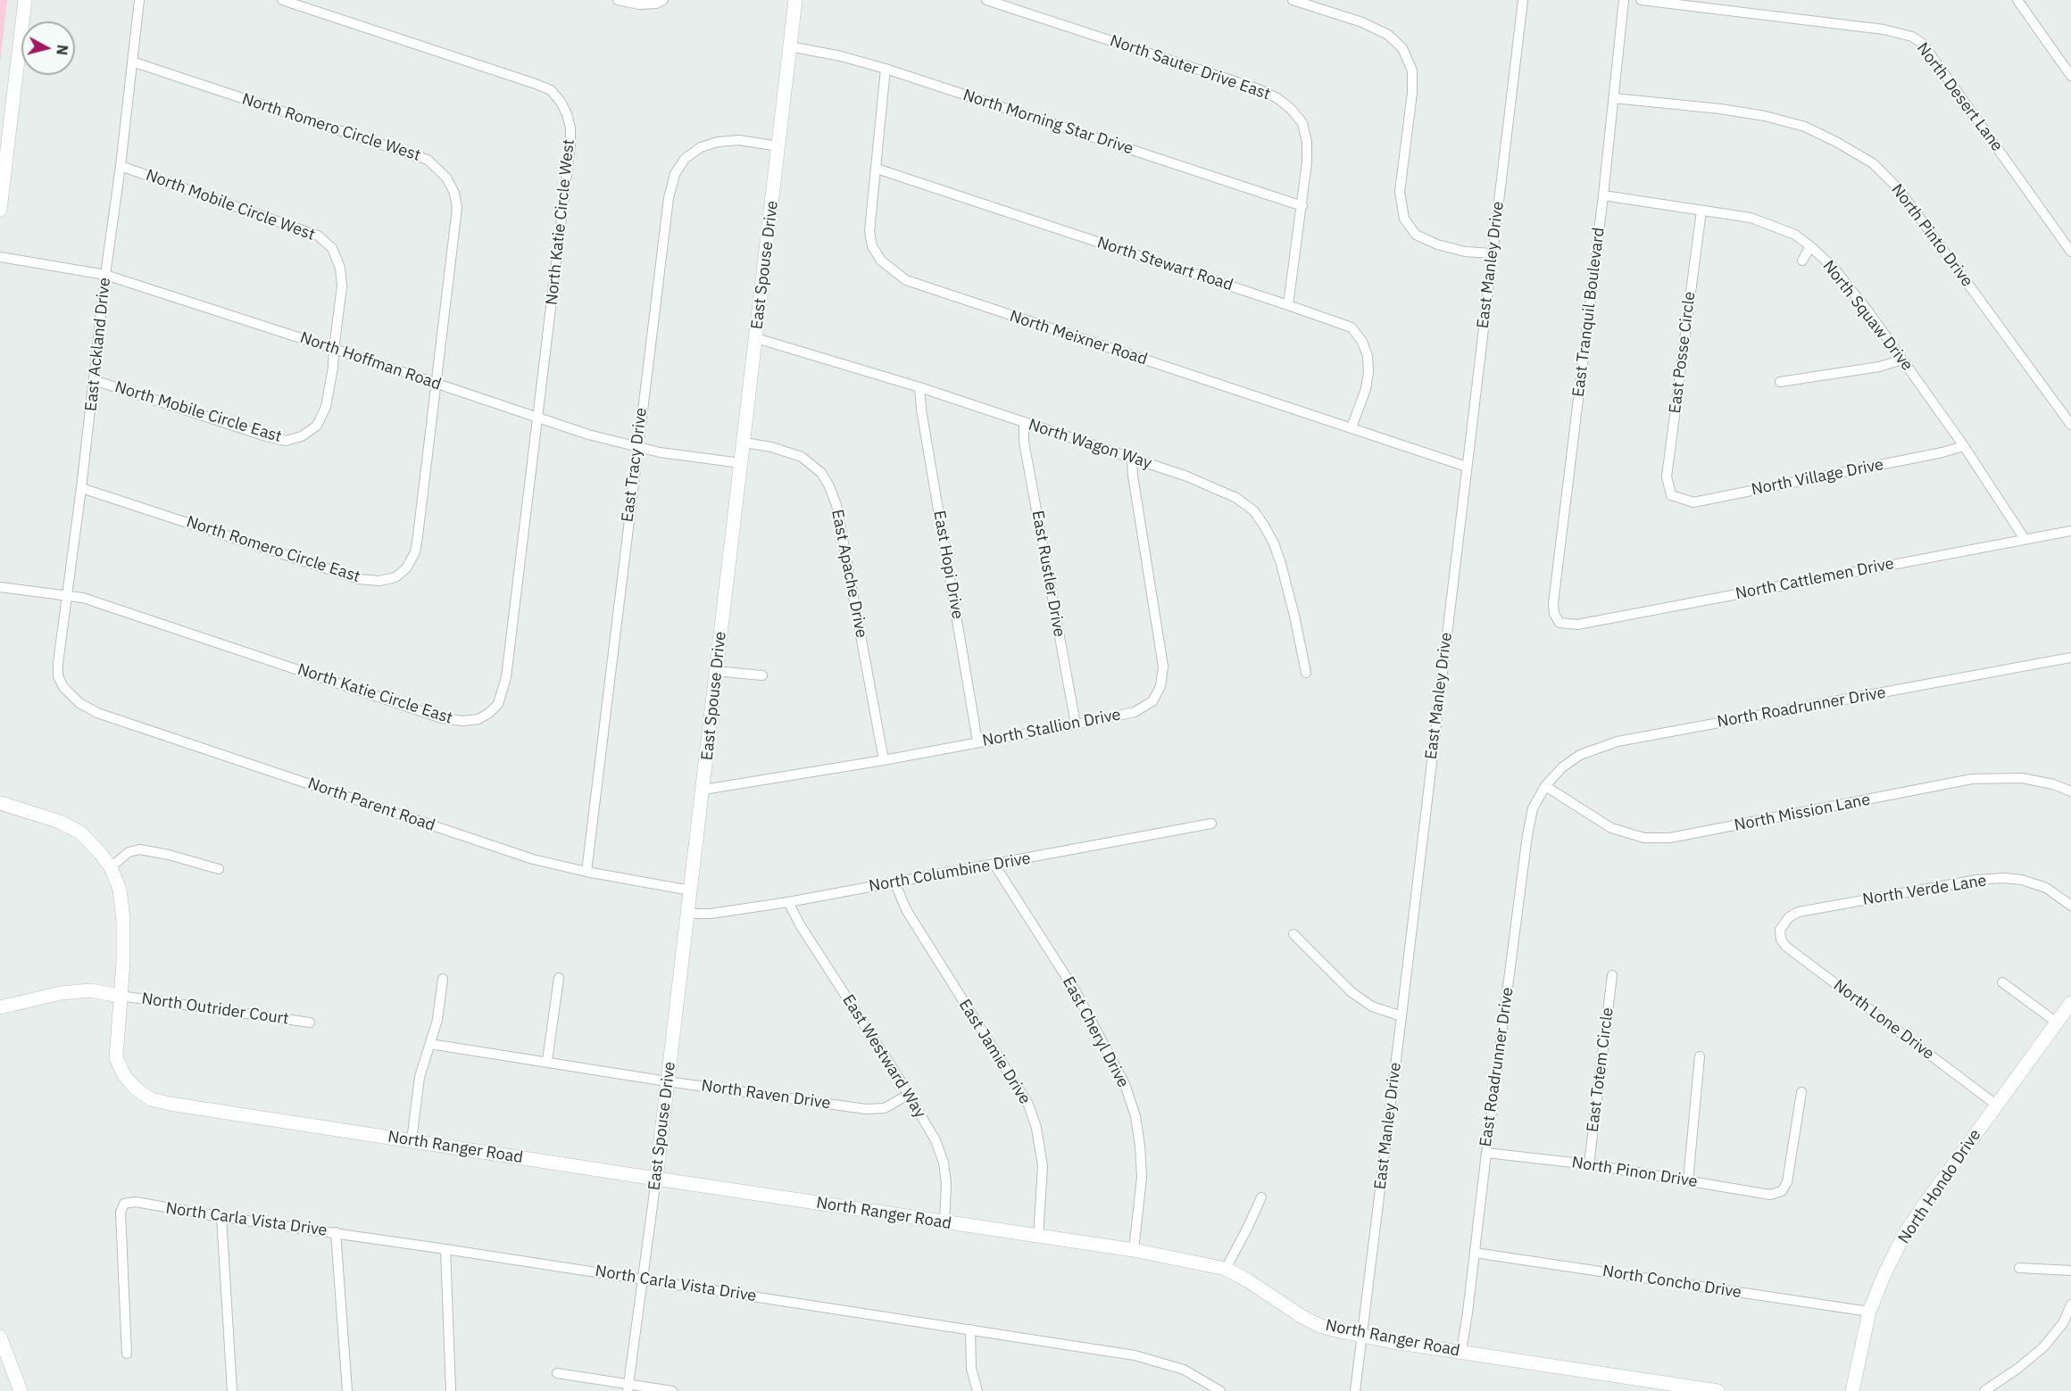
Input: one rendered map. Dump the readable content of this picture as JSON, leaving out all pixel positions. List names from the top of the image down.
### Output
{
  "streets": {
    "street": [
      "North Sauter Drive East",
      "North Desert Lane",
      "North Morning Star Drive",
      "North Romero Circle West",
      "North Mobile Circle West",
      "North Katie Circle West",
      "North Pinto Drive",
      "North Stewart Road",
      "East Spouse Drive",
      "East Manley Drive",
      "East Tranquil Boulevard",
      "North Squaw Drive",
      "North Meixner Road",
      "East Ackland Drive",
      "East Posse Circle",
      "North Hoffman Road",
      "North Mobile Circle East",
      "North Wagon Way",
      "East Tracy Drive",
      "North Village Drive",
      "North Romero Circle East",
      "East Hopi Drive",
      "East Apache Drive",
      "East Rustler Drive",
      "North Cattlemen Drive",
      "North Katie Circle East",
      "North Roadrunner Drive",
      "North Stallion Drive",
      "North Parent Road",
      "North Mission Lane",
      "North Columbine Drive",
      "North Verde Lane",
      "North Outrider Court",
      "North Lone Drive",
      "East Cheryl Drive",
      "East Jamie Drive",
      "East Westward Way",
      "East Roadrunner Drive",
      "East Totem Circle",
      "North Raven Drive",
      "North Ranger Road",
      "North Pinon Drive",
      "North Hondo Drive",
      "North Carla Vista Drive",
      "North Concho Drive"
    ]
  },
  "crossings": [
    ["North Sauter Drive East", "North Morning Star Drive"],
    ["North Sauter Drive East", "North Stewart Road"],
    ["North Morning Star Drive", "East Spouse Drive"],
    ["North Morning Star Drive", "North Meixner Road"],
    ["North Romero Circle West", "East Ackland Drive"],
    ["North Romero Circle West", "North Hoffman Road"],
    ["North Romero Circle West", "North Romero Circle East"],
    ["North Mobile Circle West", "East Ackland Drive"],
    ["North Mobile Circle West", "North Hoffman Road"],
    ["North Mobile Circle West", "North Mobile Circle East"],
    ["North Katie Circle West", "North Hoffman Road"],
    ["North Katie Circle West", "North Katie Circle East"],
    ["North Pinto Drive", "East Tranquil Boulevard"],
    ["North Stewart Road", "North Meixner Road"],
    ["East Spouse Drive", "North Hoffman Road"],
    ["East Spouse Drive", "North Wagon Way"],
    ["East Spouse Drive", "East Tracy Drive"],
    ["East Spouse Drive", "East Apache Drive"],
    ["East Spouse Drive", "North Stallion Drive"],
    ["East Spouse Drive", "North Parent Road"],
    ["East Spouse Drive", "North Columbine Drive"],
    ["East Spouse Drive", "North Raven Drive"],
    ["East Spouse Drive", "North Ranger Road"],
    ["East Spouse Drive", "North Carla Vista Drive"],
    ["East Manley Drive", "North Meixner Road"],
    ["East Manley Drive", "North Ranger Road"],
    ["East Tranquil Boulevard", "North Squaw Drive"],
    ["East Tranquil Boulevard", "North Cattlemen Drive"],
    ["North Squaw Drive", "East Posse Circle"],
    ["North Squaw Drive", "North Village Drive"],
    ["North Squaw Drive", "North Cattlemen Drive"],
    ["East Ackland Drive", "North Hoffman Road"],
    ["East Ackland Drive", "North Mobile Circle East"],
    ["East Ackland Drive", "North Romero Circle East"],
    ["East Ackland Drive", "North Katie Circle East"],
    ["East Ackland Drive", "North Parent Road"],
    ["East Posse Circle", "North Village Drive"],
    ["North Hoffman Road", "North Mobile Circle East"],
    ["North Hoffman Road", "East Tracy Drive"],
    ["North Hoffman Road", "North Romero Circle East"],
    ["North Hoffman Road", "North Katie Circle East"],
    ["North Wagon Way", "East Hopi Drive"],
    ["North Wagon Way", "East Rustler Drive"],
    ["North Wagon Way", "North Stallion Drive"],
    ["East Tracy Drive", "North Parent Road"],
    ["East Hopi Drive", "North Stallion Drive"],
    ["East Apache Drive", "North Stallion Drive"],
    ["East Rustler Drive", "North Stallion Drive"],
    ["North Roadrunner Drive", "North Mission Lane"],
    ["North Roadrunner Drive", "East Roadrunner Drive"],
    ["North Mission Lane", "East Roadrunner Drive"],
    ["North Columbine Drive", "East Cheryl Drive"],
    ["North Columbine Drive", "East Jamie Drive"],
    ["North Columbine Drive", "East Westward Way"],
    ["North Verde Lane", "North Lone Drive"],
    ["North Outrider Court", "North Ranger Road"],
    ["North Lone Drive", "North Hondo Drive"],
    ["East Cheryl Drive", "North Ranger Road"],
    ["East Jamie Drive", "North Ranger Road"],
    ["East Westward Way", "North Raven Drive"],
    ["East Westward Way", "North Ranger Road"],
    ["East Roadrunner Drive", "North Ranger Road"],
    ["East Roadrunner Drive", "North Pinon Drive"],
    ["East Roadrunner Drive", "North Concho Drive"],
    ["East Totem Circle", "North Pinon Drive"],
    ["North Hondo Drive", "North Concho Drive"]
  ],
  "north": "right"
}
